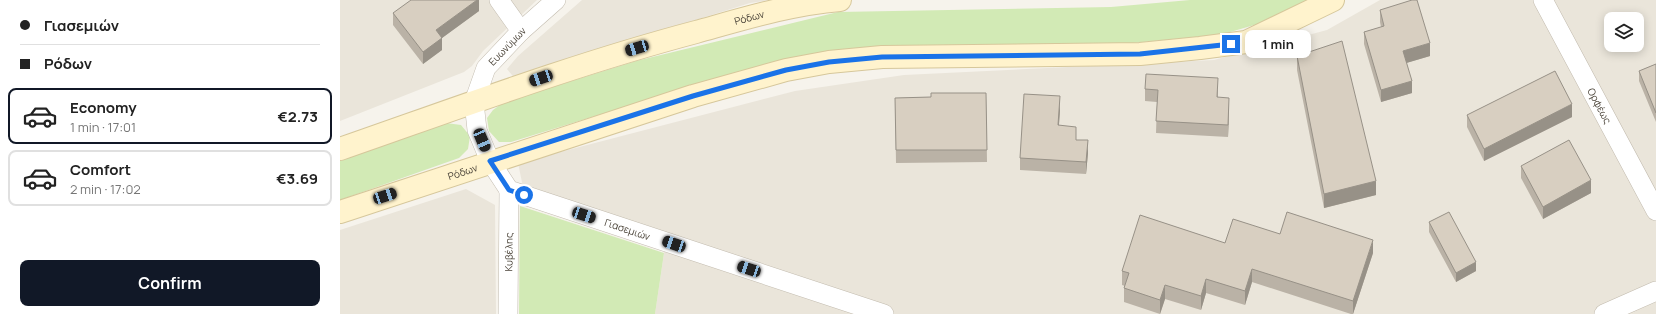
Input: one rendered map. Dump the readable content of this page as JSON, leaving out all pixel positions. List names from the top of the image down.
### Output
{
  "streets": {
    "street": [
      "Ρόδων",
      "Ευωνύμων",
      "Ορφέως",
      "Γιασεμιών",
      "Κυβέλης"
    ]
  },
  "crossings": [
    ["Ρόδων", "Ευωνύμων"],
    ["Γιασεμιών", "Κυβέλης"]
  ],
  "page": {
    "banner": ["Γιασεμιών", "Ρόδων"],
    "bubble": "1 min",
    "list": [
      {
        "name": "Economy",
        "note": "1 min · 17:01",
        "value": "€2.73"
      },
      {
        "name": "Comfort",
        "note": "2 min · 17:02",
        "value": "€3.69"
      }
    ],
    "buttons": "Confirm"
  }
}
